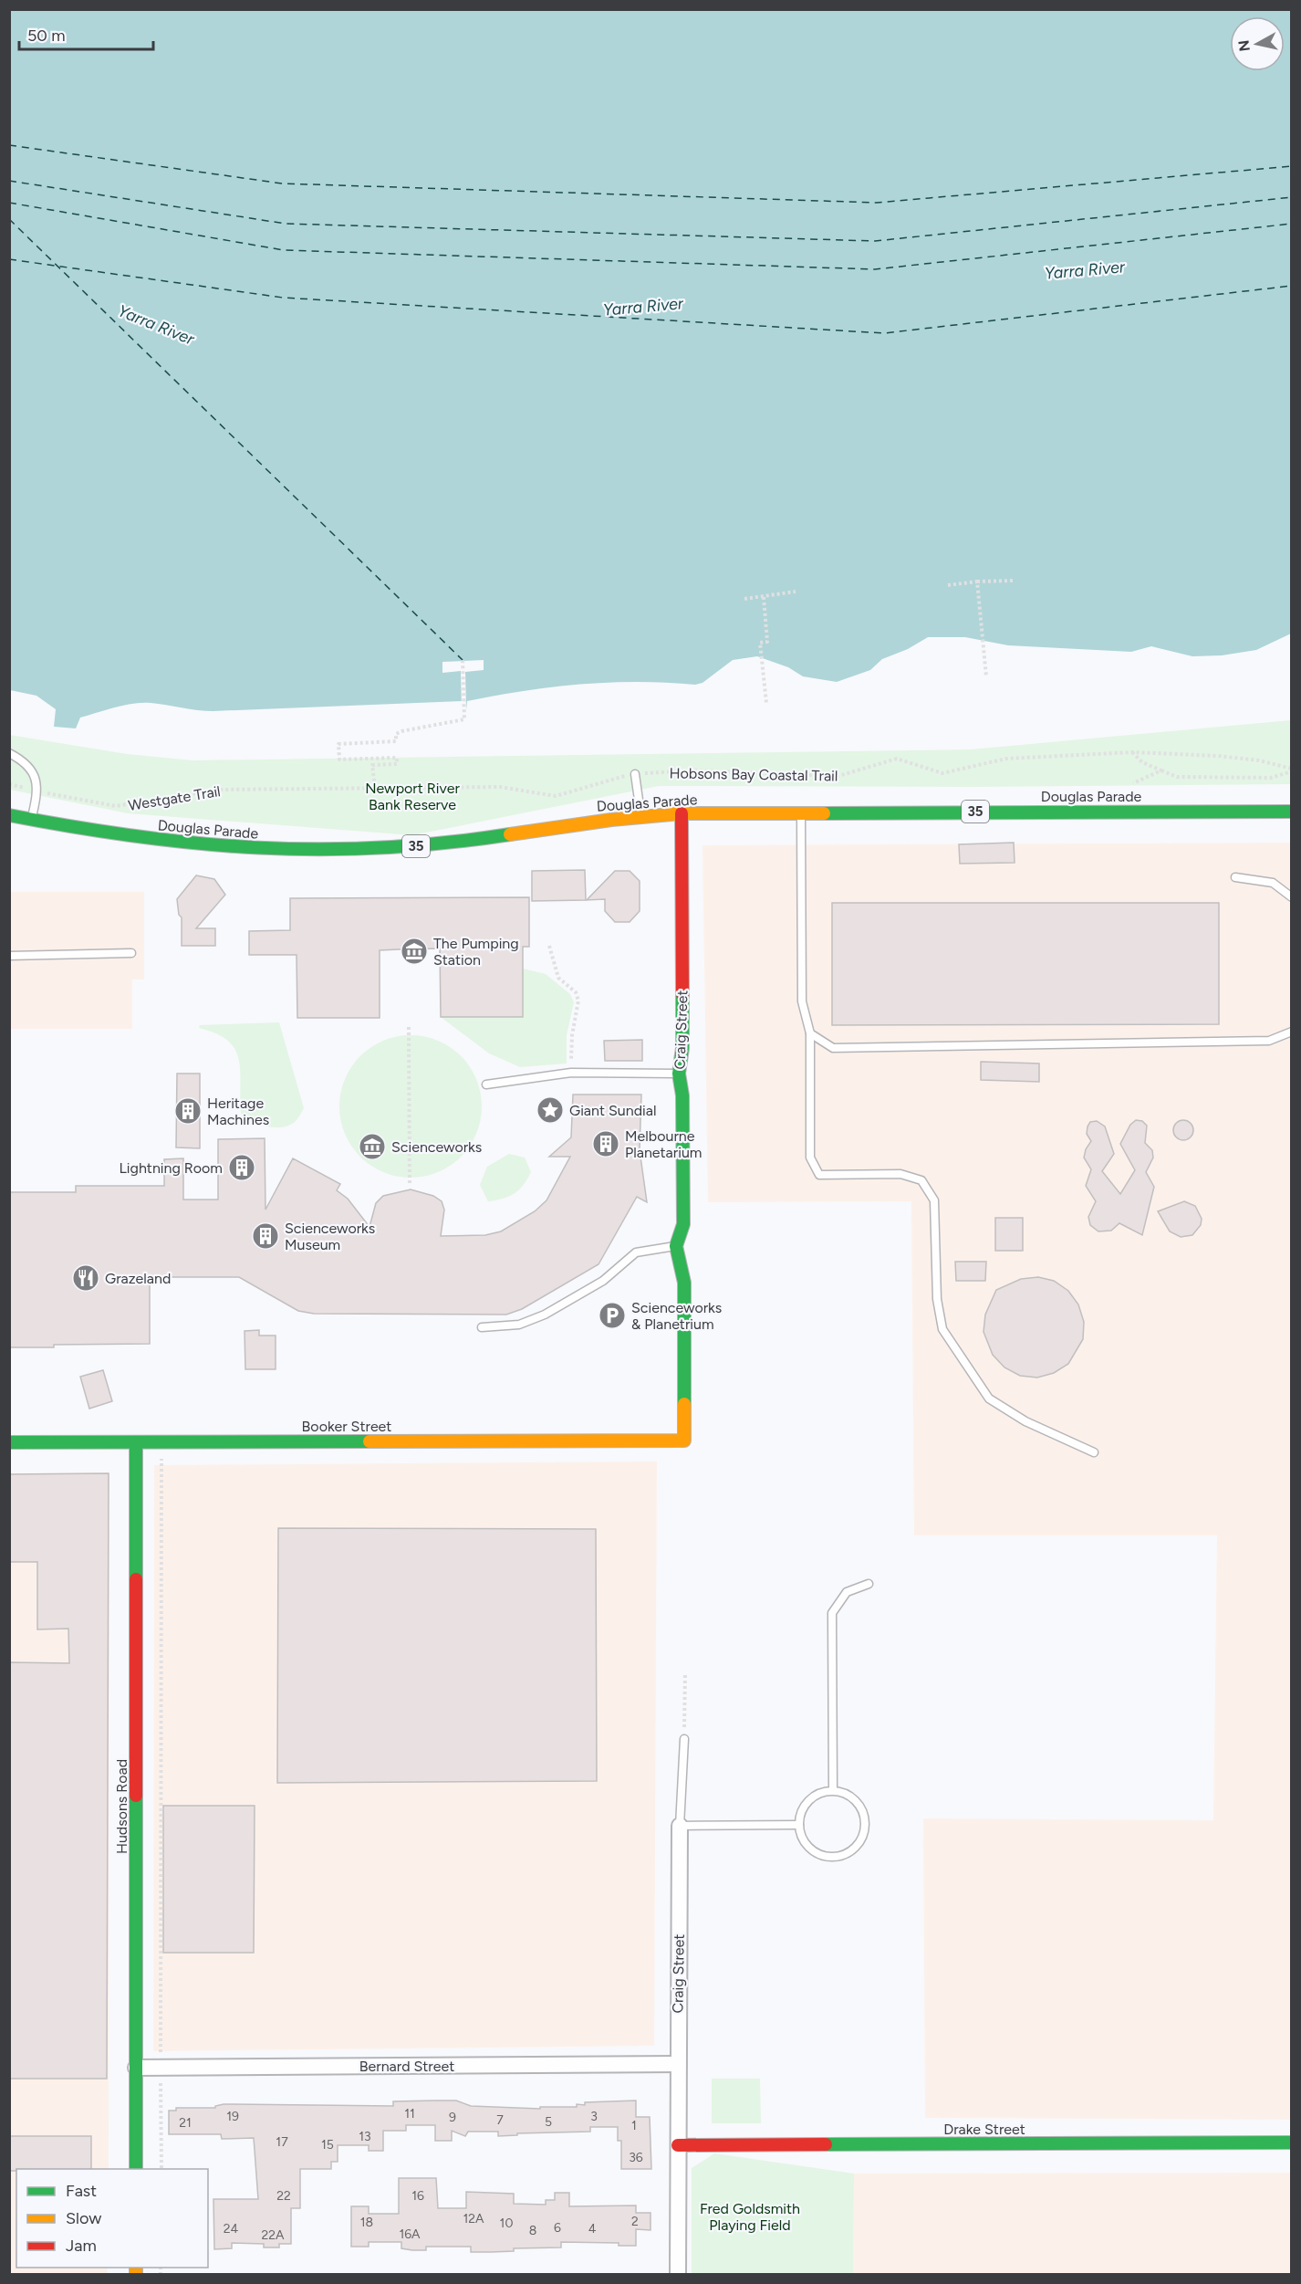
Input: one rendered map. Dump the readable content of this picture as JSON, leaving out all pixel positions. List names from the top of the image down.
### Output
{
  "streets": {
    "street": [
      "Douglas Parade",
      "35",
      "Craig Street",
      "Booker Street",
      "Hudsons Road",
      "Bernard Street",
      "Drake Street"
    ],
    "path": ["Hobsons Bay Coastal Trail", "Westgate Trail"]
  },
  "crossings": [
    ["Hobsons Bay Coastal Trail", "Westgate Trail"],
    ["Douglas Parade", "Craig Street"],
    ["Craig Street", "Booker Street"],
    ["Craig Street", "Bernard Street"],
    ["Craig Street", "Drake Street"],
    ["Booker Street", "Hudsons Road"],
    ["Hudsons Road", "Bernard Street"]
  ],
  "water": ["Yarra River"],
  "parks": ["Newport River Bank Reserve", "Fred Goldsmith Playing Field"],
  "places": {
    "museum": ["The Pumping Station", "Scienceworks"],
    "place": ["Giant Sundial"],
    "building": [
      "Heritage Machines",
      "Melbourne Planetarium",
      "Lightning Room",
      "Scienceworks Museum"
    ],
    "restaurant": ["Grazeland"],
    "parking": ["Scienceworks & Planetrium"]
  },
  "house_numbers": [
    "11",
    "19",
    "3",
    "9",
    "7",
    "5",
    "21",
    "1",
    "13",
    "17",
    "15",
    "36",
    "22",
    "16",
    "12A",
    "2",
    "18",
    "10",
    "6",
    "24",
    "4",
    "8",
    "16A",
    "22A"
  ],
  "legend": ["Fast", "Slow", "Jam"],
  "scale_bar": "50 m",
  "north": "left"
}
